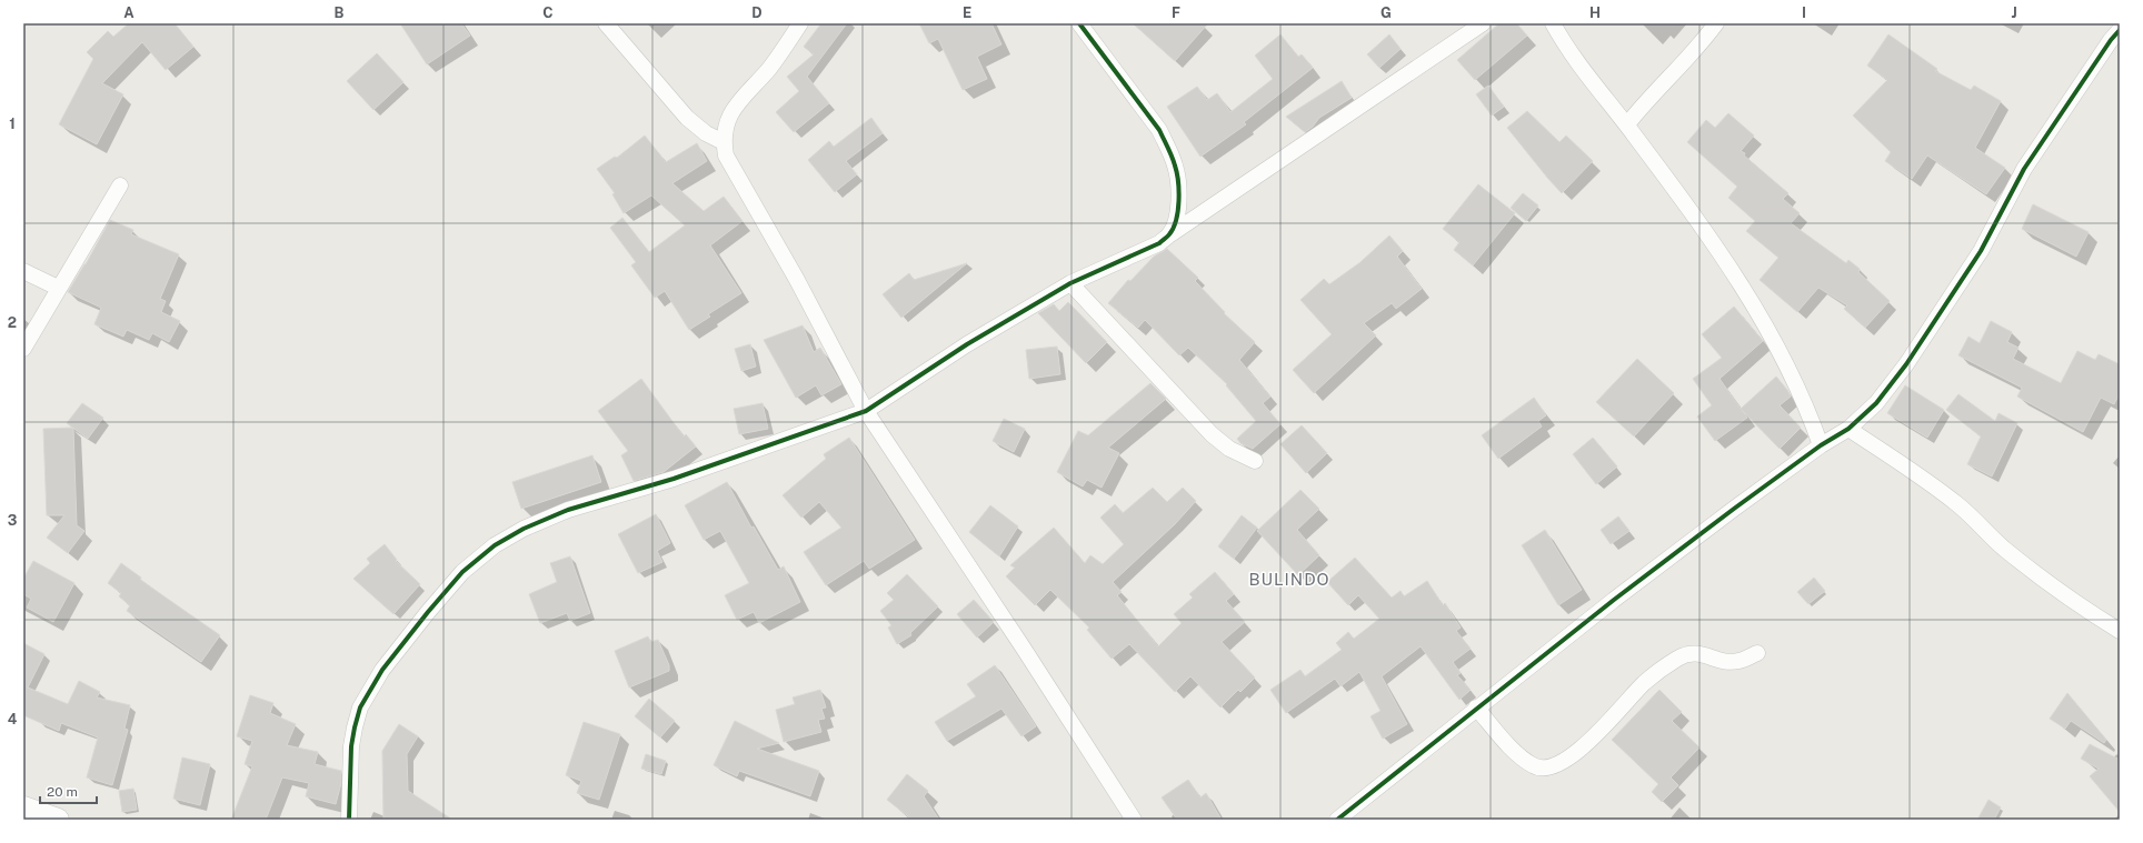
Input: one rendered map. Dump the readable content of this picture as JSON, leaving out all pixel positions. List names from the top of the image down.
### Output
{
  "districts": ["BULINDO"],
  "scale_bar": "20 m",
  "grid": {
    "columns": [
      "A",
      "B",
      "C",
      "D",
      "E",
      "F",
      "G",
      "H",
      "I",
      "J"
    ],
    "rows": [
      "1",
      "2",
      "3",
      "4"
    ]
  }
}
